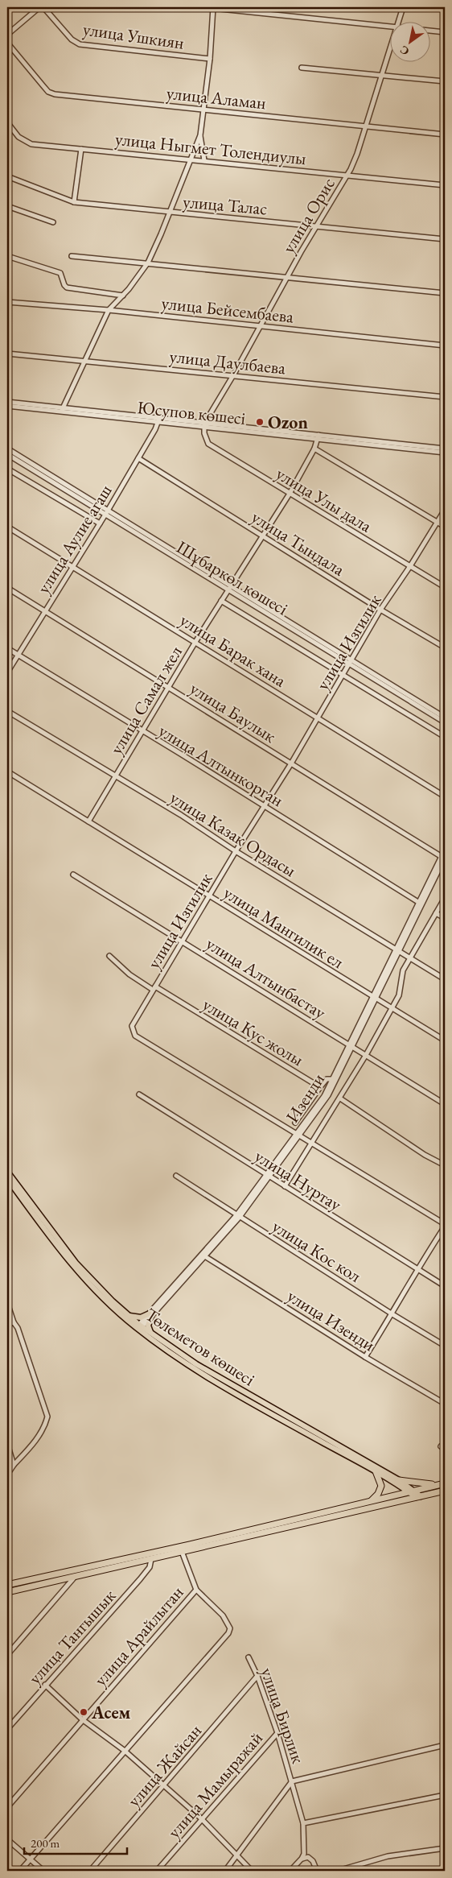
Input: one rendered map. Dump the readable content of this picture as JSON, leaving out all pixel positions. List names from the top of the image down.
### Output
{
  "streets": {
    "main road": ["Төлеметов көшесі"],
    "street": [
      "улица Ушкиян",
      "улица Аламан",
      "улица Ныгмет Толендиулы",
      "улица Талас",
      "улица Орис",
      "улица Бейсембаева",
      "улица Даулбаева",
      "Юсупов көшесі",
      "улица Улы дала",
      "улица Аулие агаш",
      "улица Тындала",
      "Шұбаркөл көшесі",
      "улица Изгилик",
      "улица Барак хана",
      "улица Самал жел",
      "улица Баулык",
      "улица Алтынкорган",
      "улица Казак Ордасы",
      "улица Мангилик ел",
      "улица Алтынбастау",
      "улица Кус жолы",
      "Изенди",
      "улица Нуртау",
      "улица Кос кол",
      "улица Изенди",
      "улица Арайлытан",
      "улица Тангышык",
      "улица Бирлик",
      "улица Жайсан",
      "улица Мамыражай"
    ]
  },
  "crossings": [
    ["улица Аламан", "улица Орис"],
    ["улица Ныгмет Толендиулы", "улица Орис"],
    ["улица Талас", "улица Орис"],
    ["улица Орис", "улица Бейсембаева"],
    ["улица Орис", "улица Даулбаева"],
    ["улица Орис", "Юсупов көшесі"],
    ["улица Орис", "улица Улы дала"],
    ["Юсупов көшесі", "улица Улы дала"],
    ["Юсупов көшесі", "улица Аулие агаш"],
    ["Юсупов көшесі", "улица Самал жел"],
    ["улица Улы дала", "улица Изгилик"],
    ["улица Улы дала", "улица Самал жел"],
    ["улица Аулие агаш", "улица Тындала"],
    ["улица Аулие агаш", "Шұбаркөл көшесі"],
    ["улица Аулие агаш", "улица Барак хана"],
    ["улица Аулие агаш", "улица Баулык"],
    ["улица Аулие агаш", "улица Алтынкорган"],
    ["улица Тындала", "улица Изгилик"],
    ["улица Тындала", "улица Самал жел"],
    ["Шұбаркөл көшесі", "улица Изгилик"],
    ["Шұбаркөл көшесі", "улица Самал жел"],
    ["улица Изгилик", "улица Барак хана"],
    ["улица Изгилик", "улица Баулык"],
    ["улица Изгилик", "улица Алтынкорган"],
    ["улица Изгилик", "улица Казак Ордасы"],
    ["улица Изгилик", "улица Мангилик ел"],
    ["улица Изгилик", "улица Алтынбастау"],
    ["улица Изгилик", "улица Кус жолы"],
    ["улица Изгилик", "Изенди"],
    ["улица Барак хана", "улица Самал жел"],
    ["улица Самал жел", "улица Баулык"],
    ["улица Самал жел", "улица Алтынкорган"],
    ["улица Самал жел", "улица Казак Ордасы"],
    ["улица Самал жел", "улица Мангилик ел"],
    ["улица Баулык", "Изенди"],
    ["улица Алтынкорган", "Изенди"],
    ["улица Казак Ордасы", "Изенди"],
    ["улица Мангилик ел", "Изенди"],
    ["улица Алтынбастау", "Изенди"],
    ["Изенди", "улица Нуртау"],
    ["Изенди", "улица Кос кол"],
    ["Изенди", "улица Изенди"],
    ["Изенди", "Төлеметов көшесі"],
    ["улица Бирлик", "улица Жайсан"],
    ["улица Бирлик", "улица Мамыражай"]
  ],
  "places": ["Ozon", "Асем"],
  "scale_bar": "200 m",
  "north": "bottom left"
}
